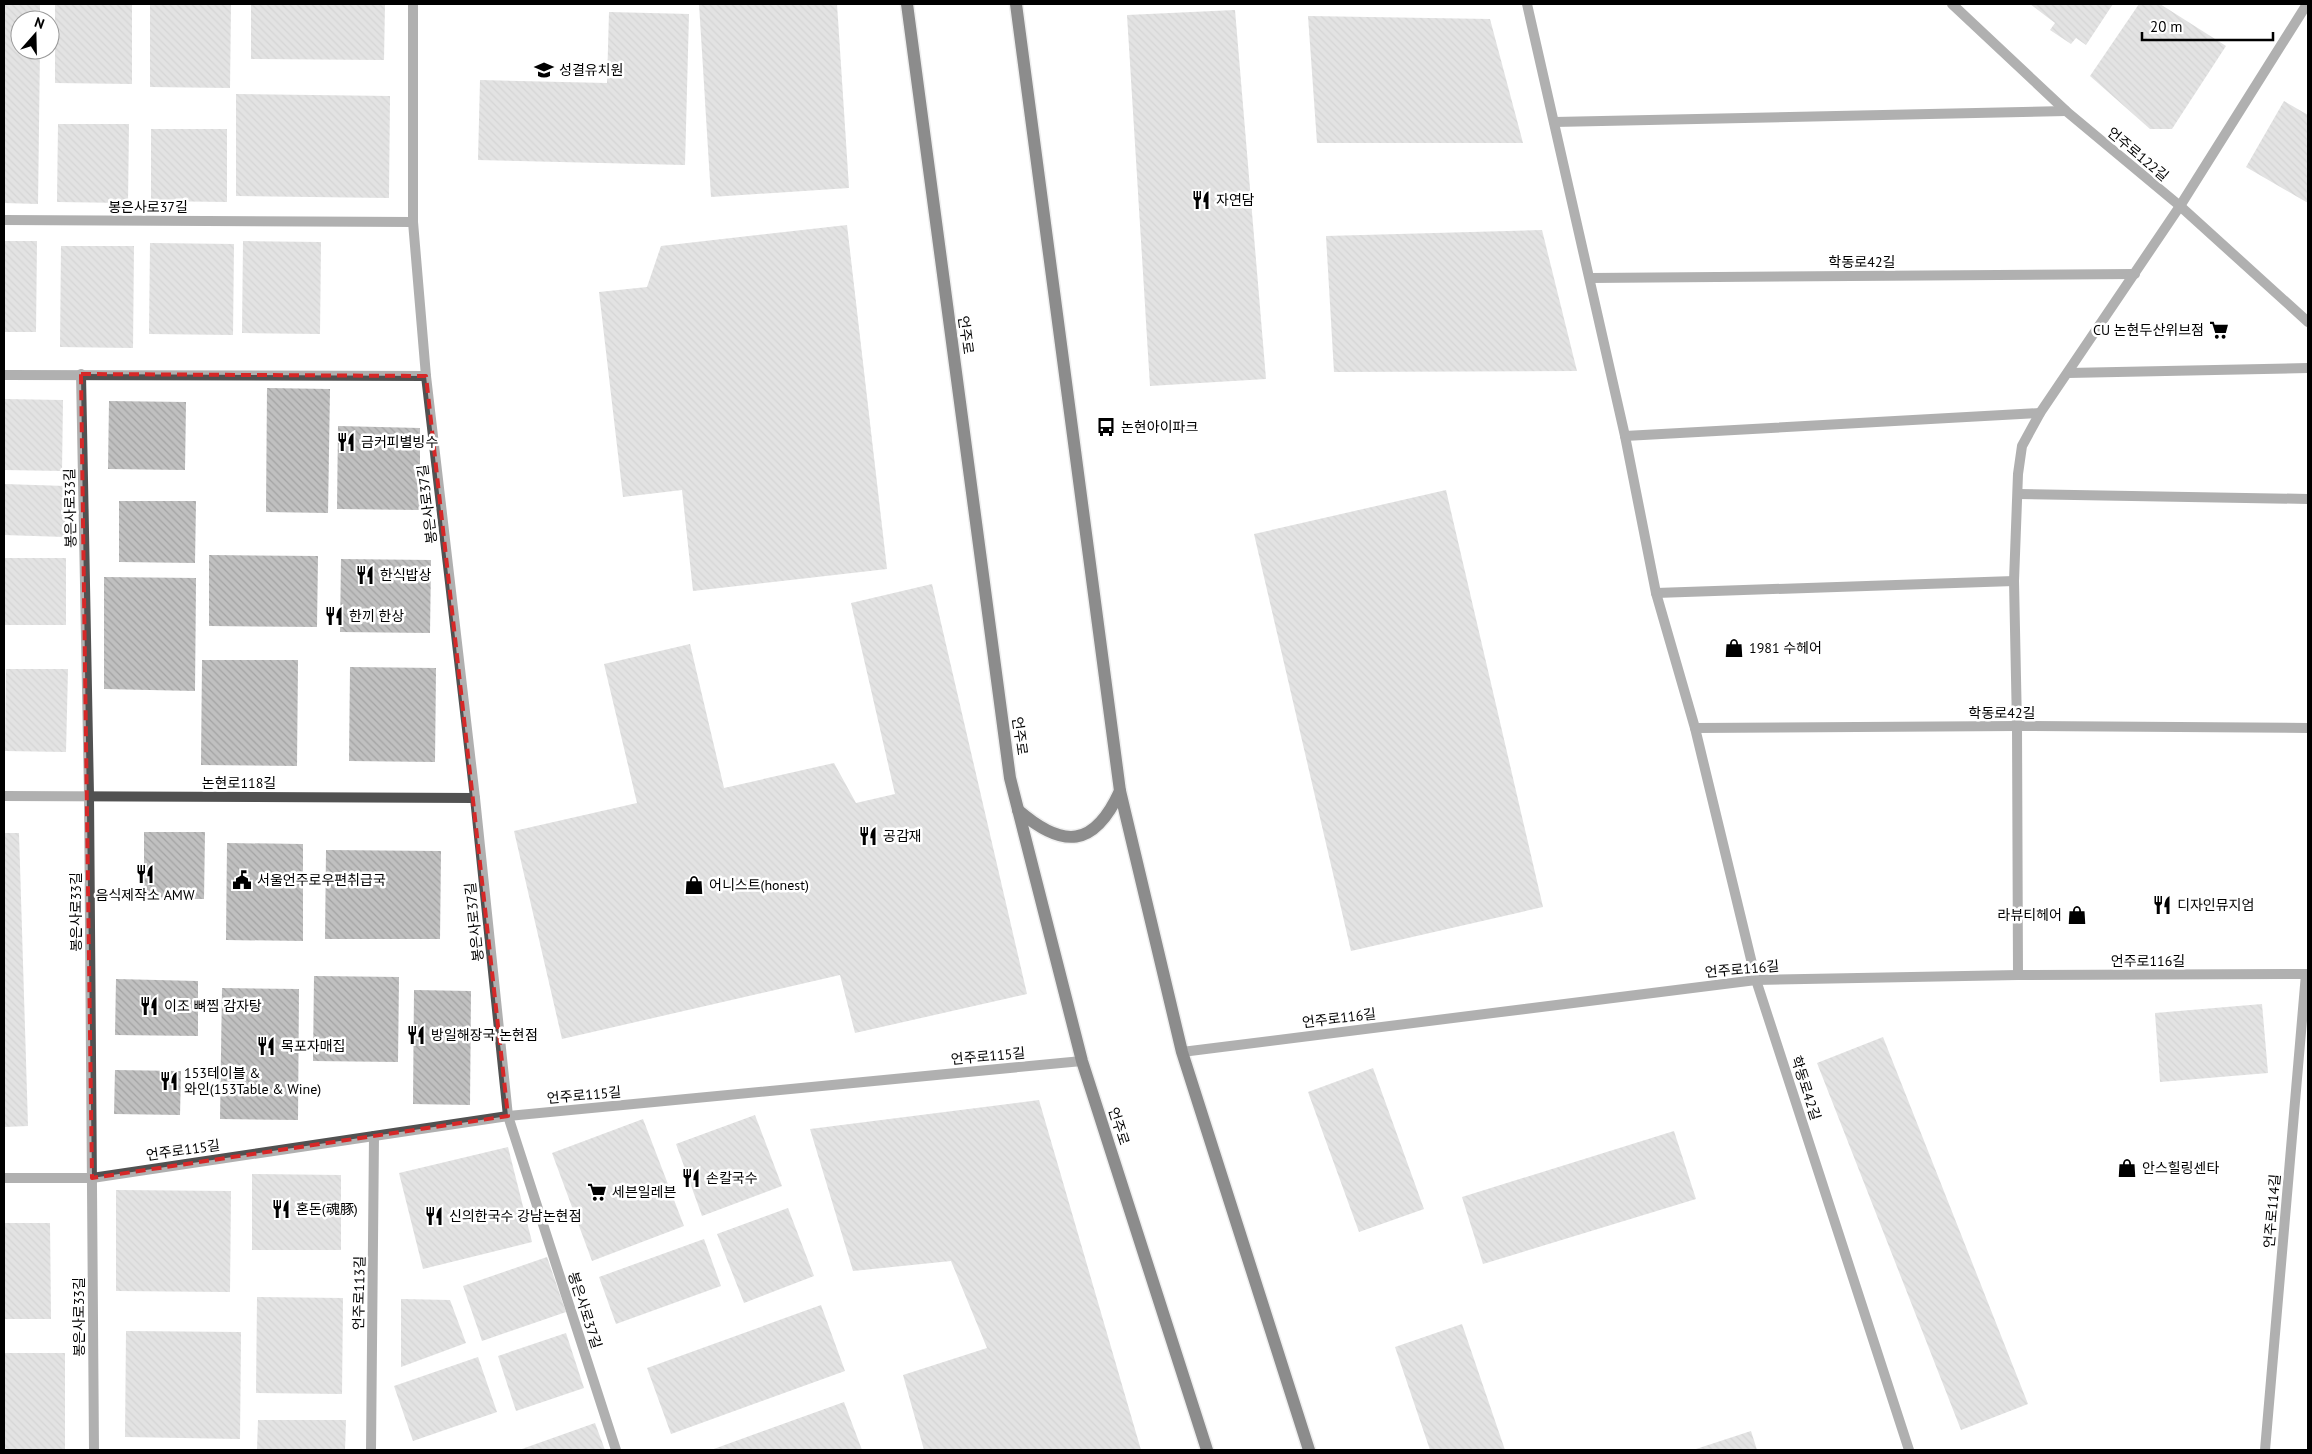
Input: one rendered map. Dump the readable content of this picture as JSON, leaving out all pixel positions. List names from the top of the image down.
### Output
{
  "streets": {
    "main road": ["언주로"],
    "street": [
      "언주로122길",
      "봉은사로37길",
      "학동로42길",
      "봉은사로33길",
      "논현로118길",
      "언주로116길",
      "언주로115길",
      "언주로114길",
      "언주로113길"
    ]
  },
  "crossings": [
    ["봉은사로37길", "논현로118길"],
    ["봉은사로37길", "언주로115길"],
    ["학동로42길", "언주로116길"],
    ["언주로", "언주로115길"],
    ["봉은사로33길", "논현로118길"],
    ["봉은사로33길", "언주로115길"],
    ["언주로116길", "언주로114길"],
    ["언주로115길", "언주로113길"]
  ],
  "places": {
    "school or university": ["성결유치원"],
    "restaurant": [
      "자연담",
      "금커피별빙수",
      "한식밥상",
      "한끼 한상",
      "공감재",
      "음식제작소 AMW",
      "디자인뮤지엄",
      "이조 뼈찜 감자탕",
      "방일해장국 논현점",
      "목포자매집",
      "153테이블 & 와인(153Table & Wine)",
      "손칼국수",
      "혼돈(魂豚)",
      "신의한국수 강남논현점"
    ],
    "supermarket": ["CU 논현두산위브점", "세븐일레븐"],
    "bus stop": ["논현아이파크"],
    "shop": [
      "1981 수헤어",
      "어니스트(honest)",
      "라뷰티헤어",
      "안스힐링센타"
    ],
    "public building": ["서울언주로우편취급국"]
  },
  "scale_bar": "20 m",
  "north": "top"
}
